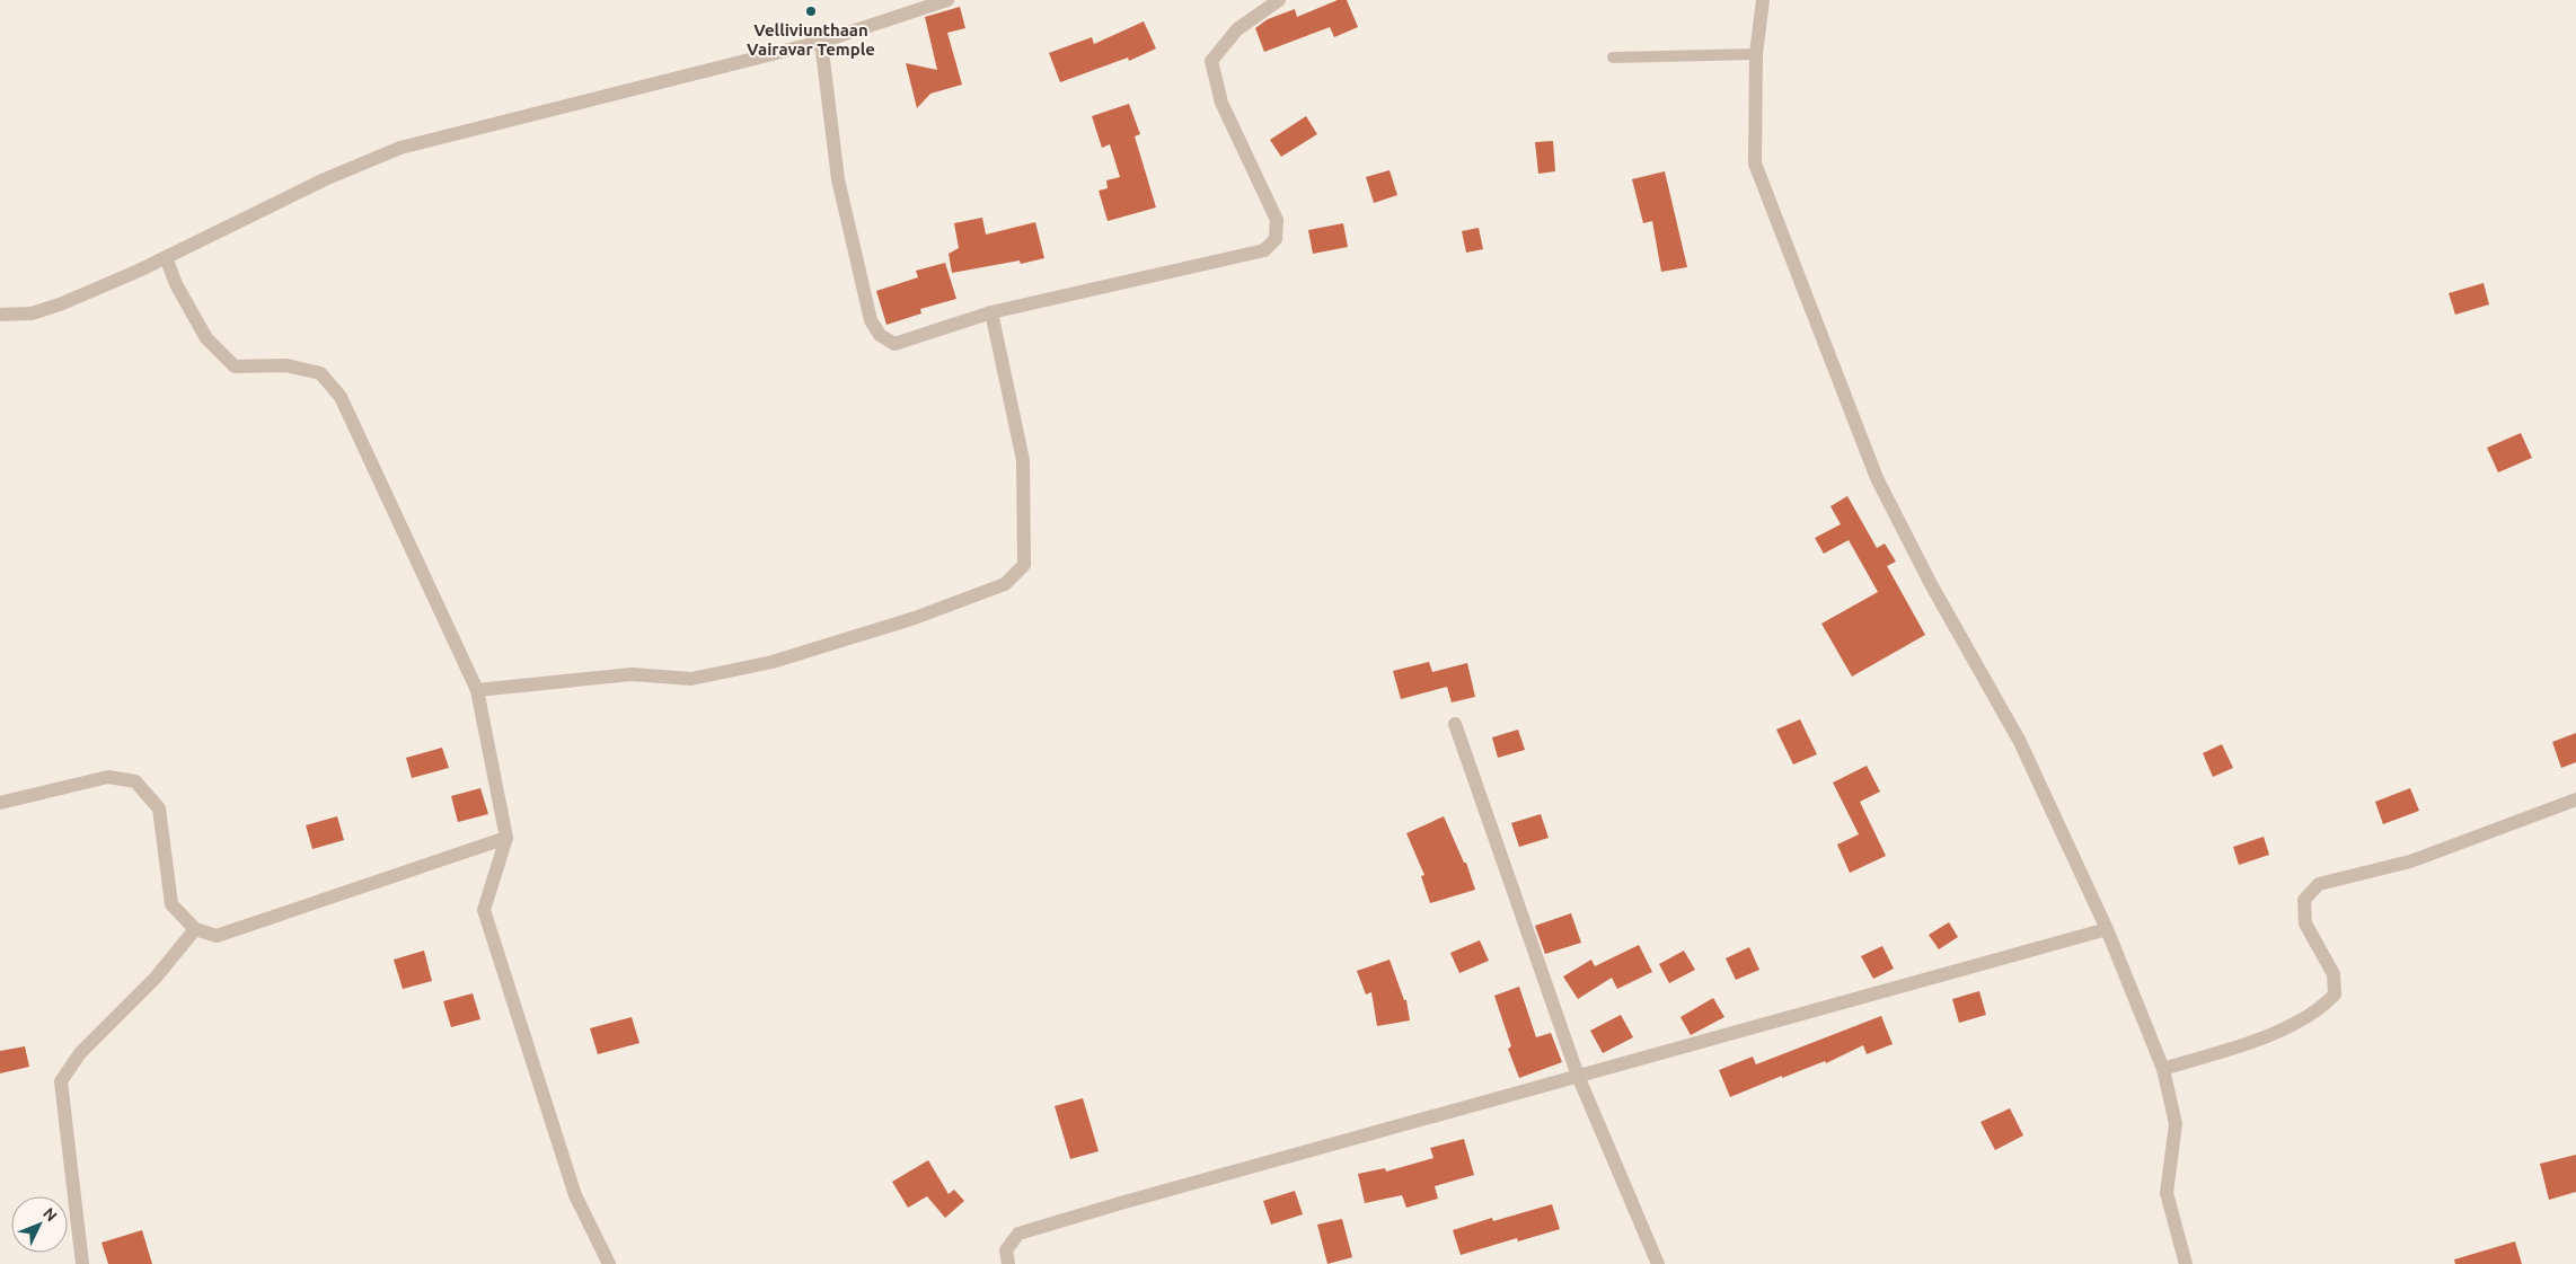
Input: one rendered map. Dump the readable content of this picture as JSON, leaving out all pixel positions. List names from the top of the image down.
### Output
{
  "places": ["Velliviunthaan Vairavar Temple"],
  "north": "top right"
}
